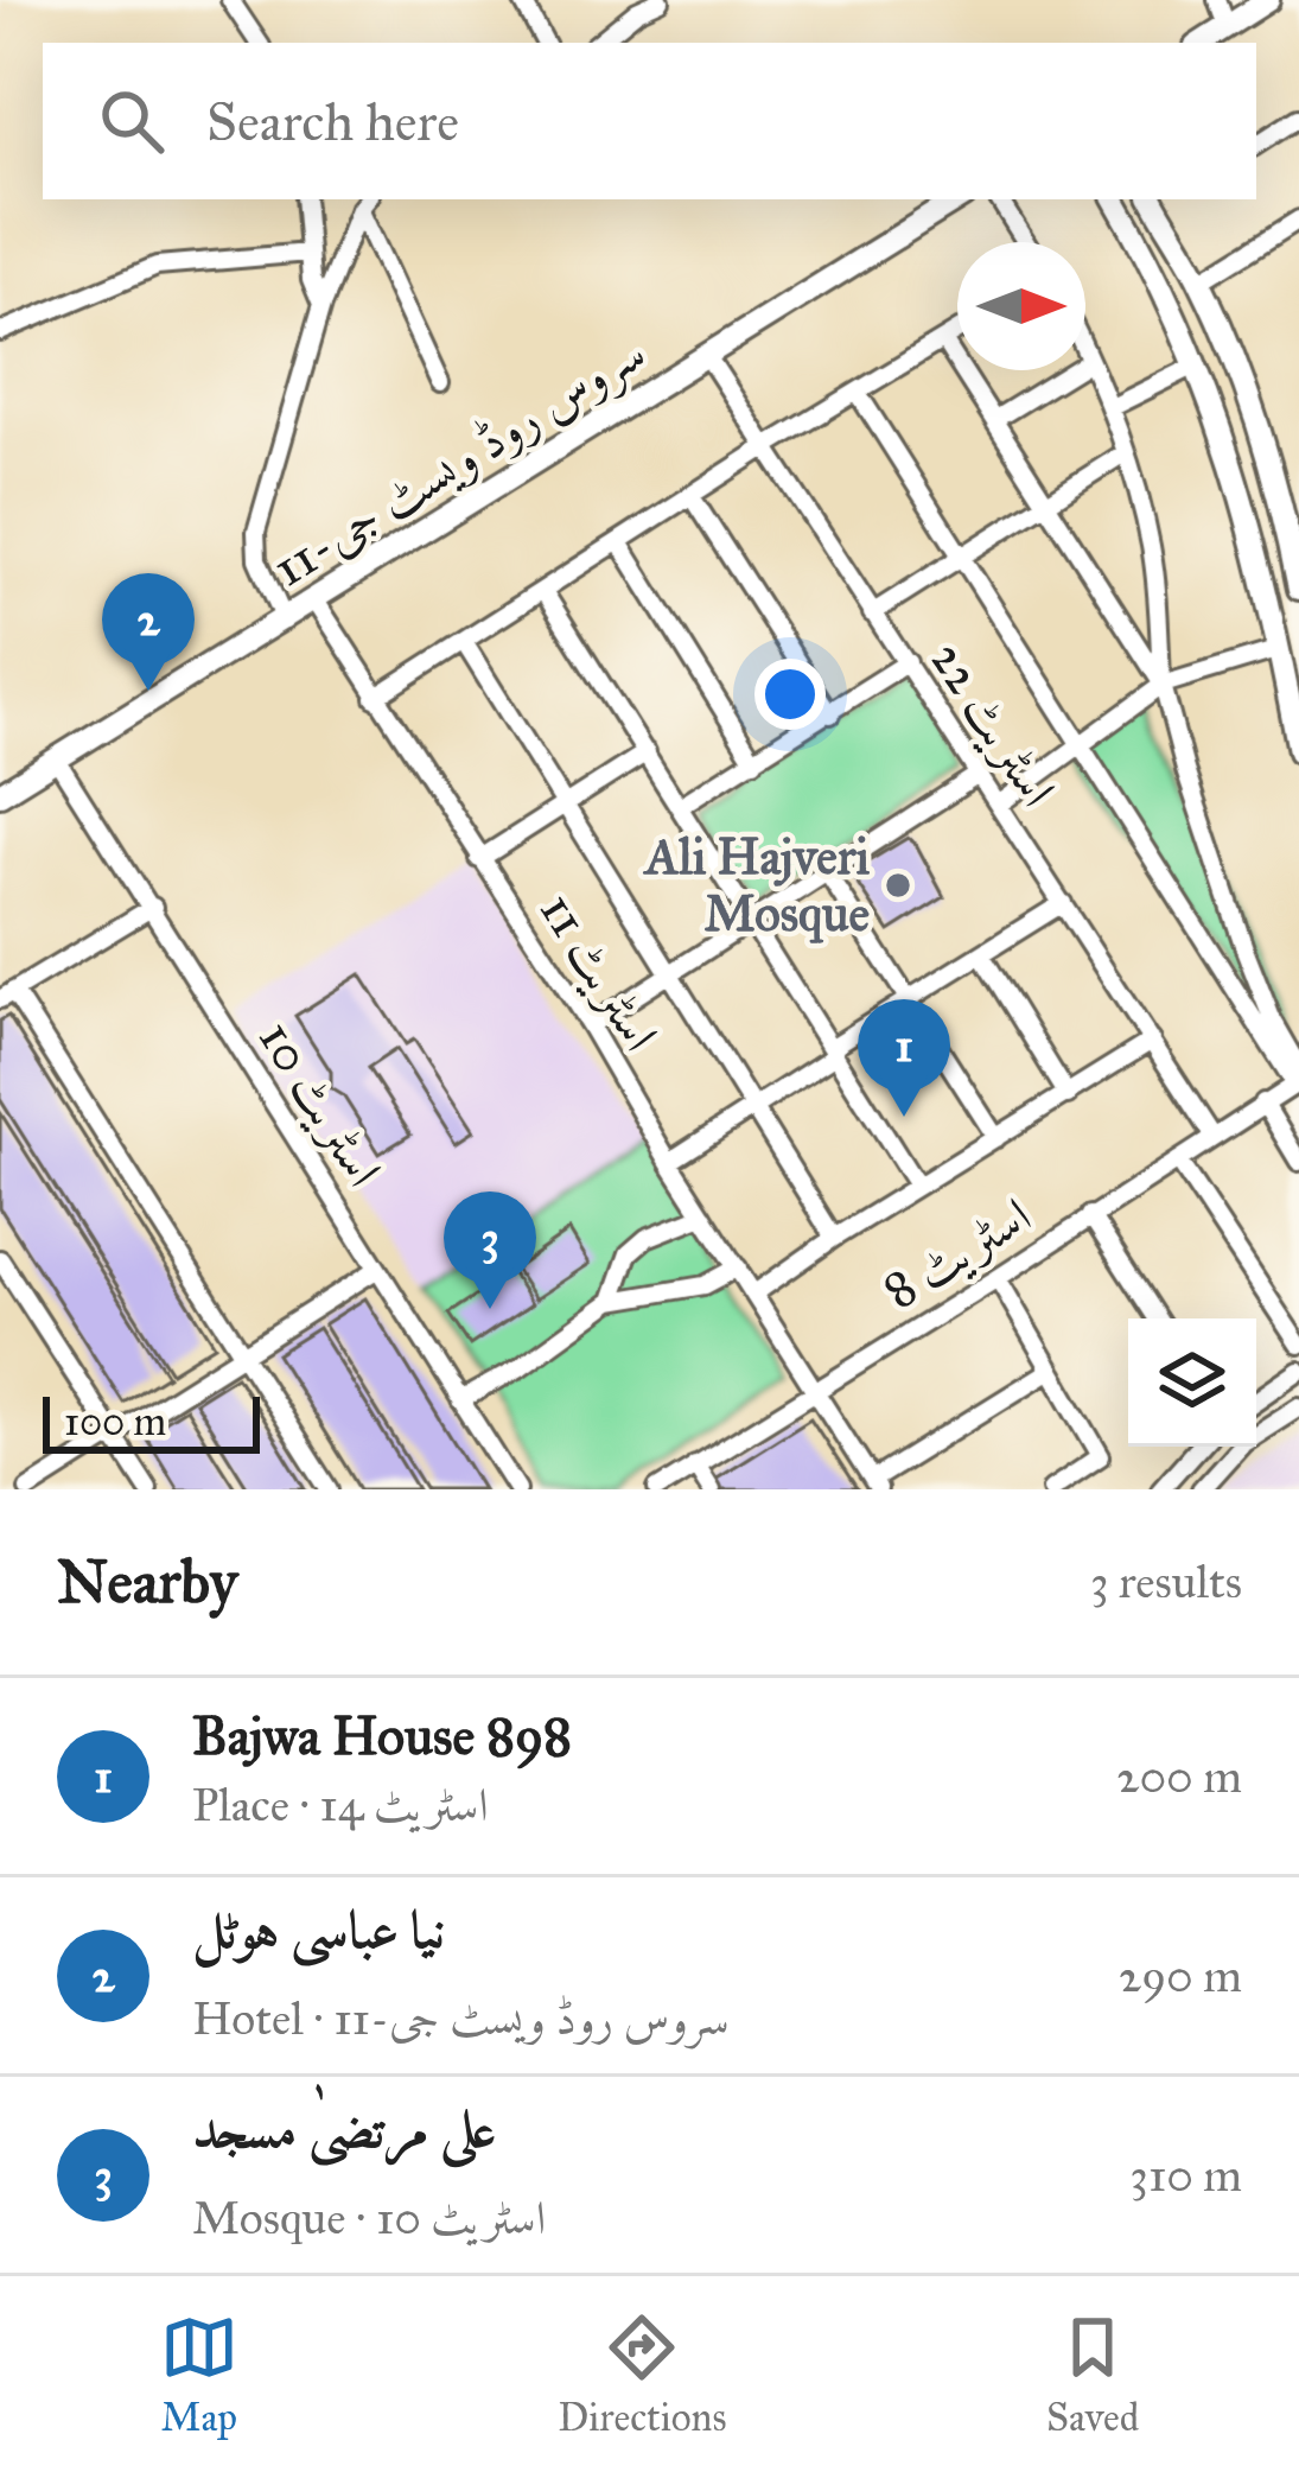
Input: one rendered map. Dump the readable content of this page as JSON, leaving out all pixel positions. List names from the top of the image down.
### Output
{
  "streets": {
    "main road": ["سروس روڈ ویسٹ جی-11"],
    "street": [
      "اسٹریٹ 22",
      "اسٹریٹ 11",
      "اسٹریٹ 10",
      "اسٹریٹ 8"
    ]
  },
  "crossings": [
    ["سروس روڈ ویسٹ جی-11", "اسٹریٹ 22"],
    ["سروس روڈ ویسٹ جی-11", "اسٹریٹ 11"],
    ["سروس روڈ ویسٹ جی-11", "اسٹریٹ 10"],
    ["اسٹریٹ 22", "اسٹریٹ 8"],
    ["اسٹریٹ 11", "اسٹریٹ 8"]
  ],
  "places": ["Ali Hajveri Mosque"],
  "scale_bar": "100 m",
  "north": "right",
  "page": {
    "search": "Search here",
    "pins": ["2", "1", "3"],
    "scale": "100 m",
    "heading": ["Nearby", "3 results"],
    "list": [
      {
        "mark": "1",
        "name": "Bajwa House 898",
        "note": "Place · اسٹریٹ 14",
        "value": "200 m"
      },
      {
        "mark": "2",
        "name": "نیا عباسی ہوٹل",
        "note": "Hotel · سروس روڈ ویسٹ جی-11",
        "value": "290 m"
      },
      {
        "mark": "3",
        "name": "علی مرتضیٰ مسجد",
        "note": "Mosque · اسٹریٹ 10",
        "value": "310 m"
      }
    ],
    "nav": ["Map", "Directions", "Saved"]
  }
}
